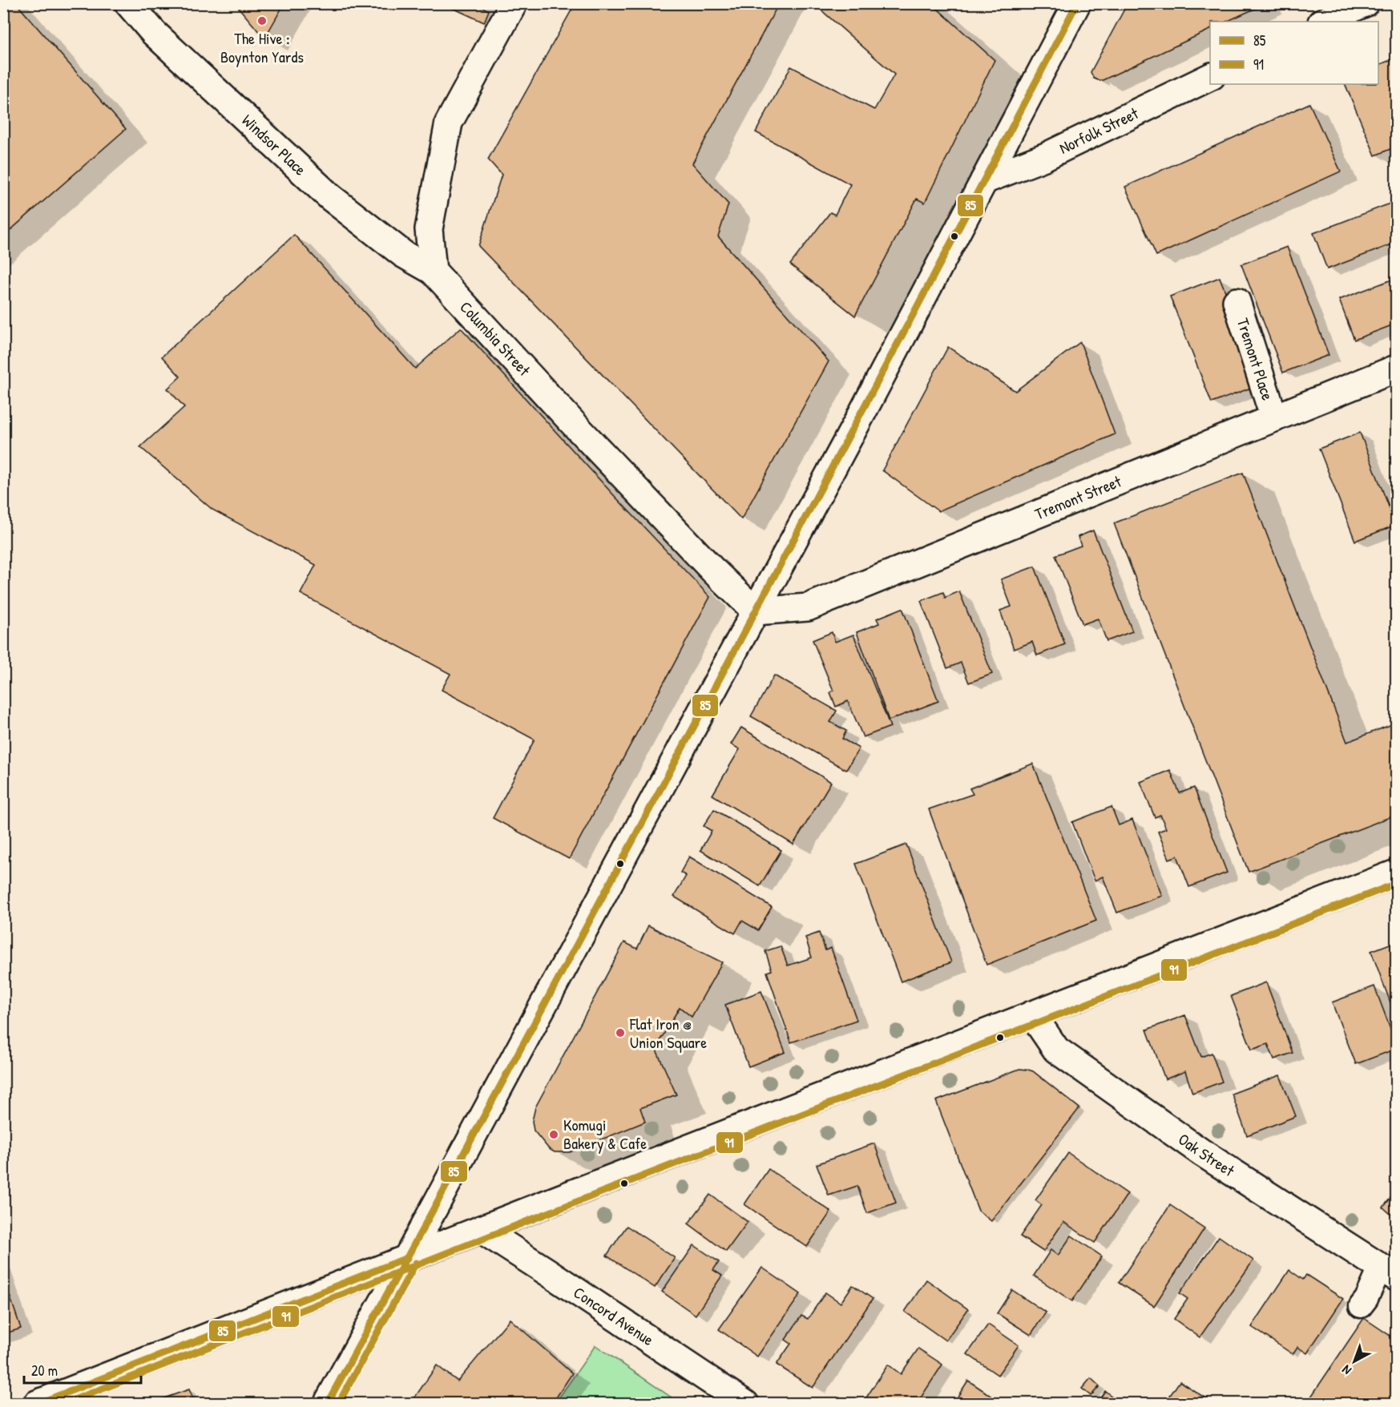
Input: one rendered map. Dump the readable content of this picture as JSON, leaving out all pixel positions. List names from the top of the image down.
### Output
{
  "streets": {
    "main road": [
      "Norfolk Street",
      "Windsor Place",
      "Columbia Street",
      "Tremont Place",
      "Tremont Street",
      "Oak Street",
      "Concord Avenue"
    ]
  },
  "crossings": [
    ["Windsor Place", "Columbia Street"],
    ["Columbia Street", "Tremont Street"],
    ["Tremont Place", "Tremont Street"]
  ],
  "places": ["The Hive : Boynton Yards", "Flat Iron @ Union Square", "Komugi Bakery & Cafe"],
  "lines": ["transit line 85", "transit line 91"],
  "legend": ["85", "91"],
  "scale_bar": "20 m",
  "north": "bottom left"
}
